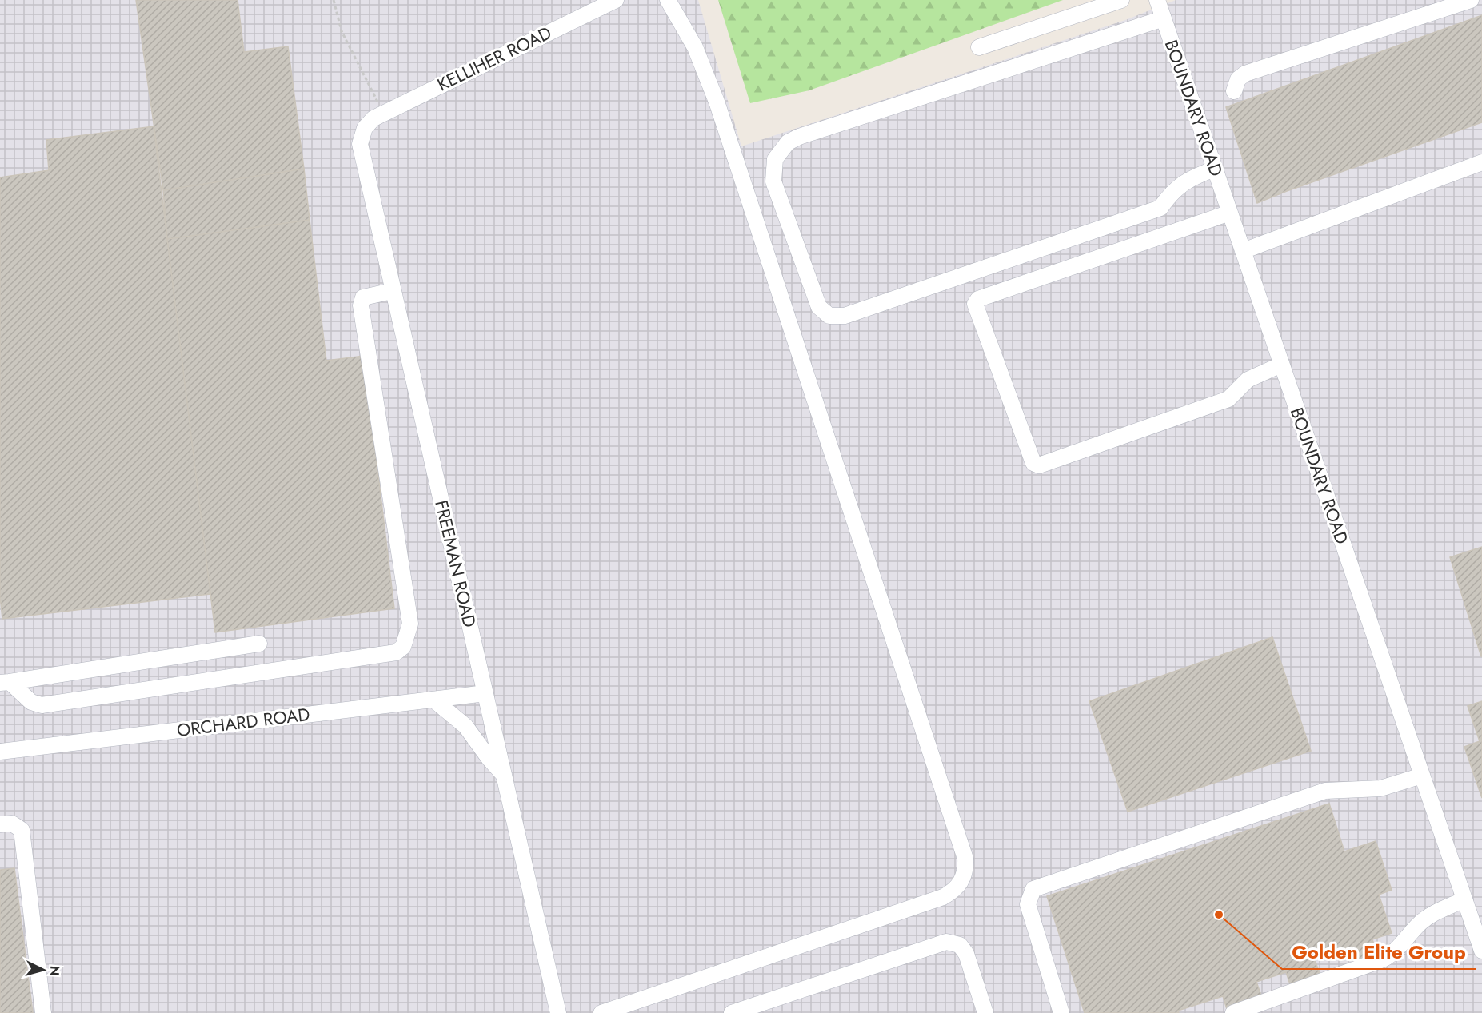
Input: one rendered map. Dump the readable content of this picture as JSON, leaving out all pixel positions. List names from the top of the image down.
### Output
{
  "streets": {
    "street": [
      "KELLIHER ROAD",
      "BOUNDARY ROAD",
      "FREEMAN ROAD",
      "ORCHARD ROAD"
    ]
  },
  "crossings": [
    ["KELLIHER ROAD", "FREEMAN ROAD"],
    ["FREEMAN ROAD", "ORCHARD ROAD"]
  ],
  "places": ["Golden Elite Group"],
  "north": "right"
}
